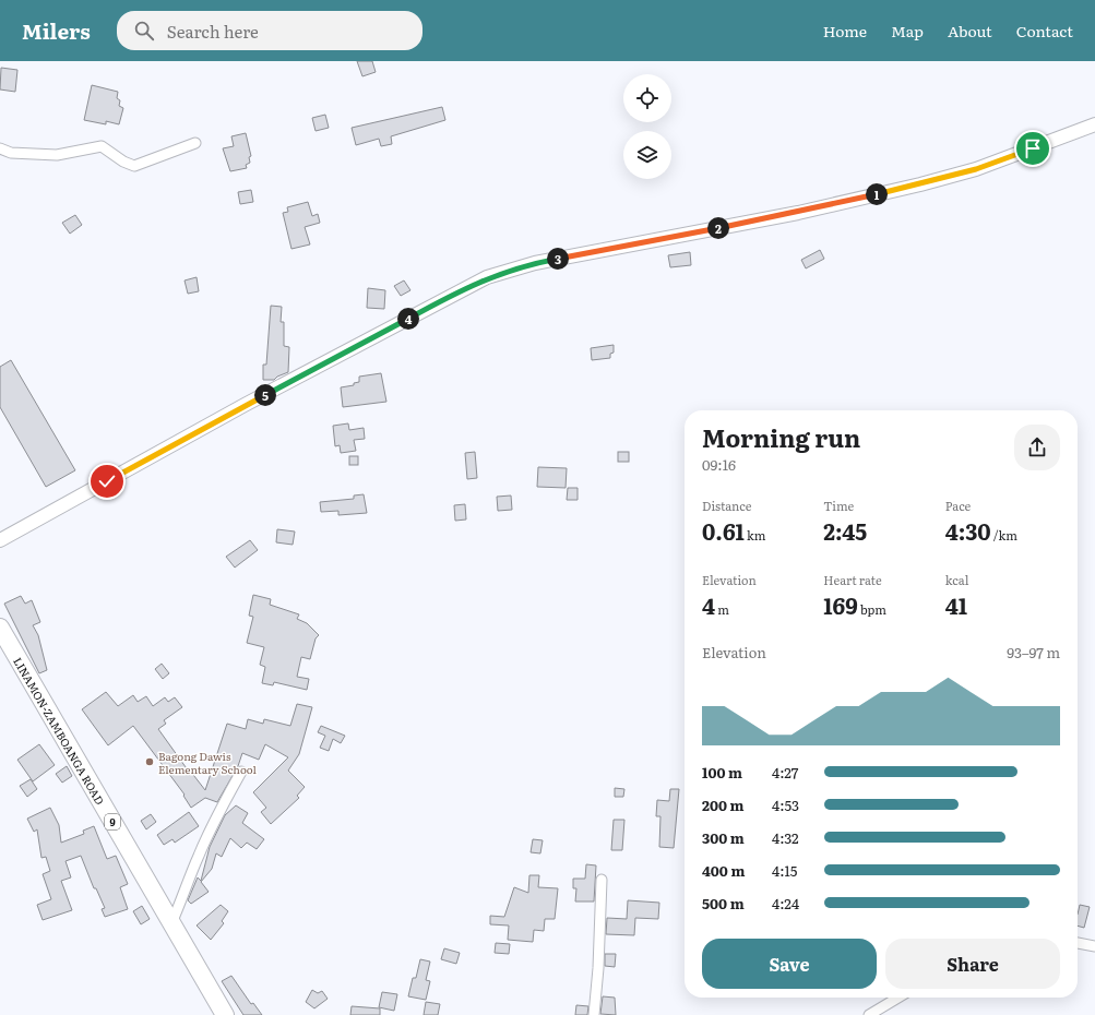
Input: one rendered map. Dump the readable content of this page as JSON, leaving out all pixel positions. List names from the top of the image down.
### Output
{
  "streets": {
    "highway": ["LINAMON-ZAMBOANGA ROAD", "9"]
  },
  "places": ["Bagong Dawis Elementary School"],
  "page": {
    "header": "Milers",
    "search": "Search here",
    "nav": [
      "Home",
      "Map",
      "About",
      "Contact"
    ],
    "pins": [
      "1",
      "2",
      "3",
      "4",
      "5"
    ],
    "heading": ["Morning run", "09:16"],
    "stats": [
      ["Distance", "0.61 km"],
      ["Time", "2:45"],
      ["Pace", "4:30 /km"],
      ["Elevation", "4 m"],
      ["Heart rate", "169 bpm"],
      ["kcal", "41"]
    ],
    "chart": ["Elevation", "93–97 m"],
    "list": [
      {
        "name": "100 m",
        "note": "4:27"
      },
      {
        "name": "200 m",
        "note": "4:53"
      },
      {
        "name": "300 m",
        "note": "4:32"
      },
      {
        "name": "400 m",
        "note": "4:15"
      },
      {
        "name": "500 m",
        "note": "4:24"
      }
    ],
    "buttons": ["Save", "Share"]
  }
}
